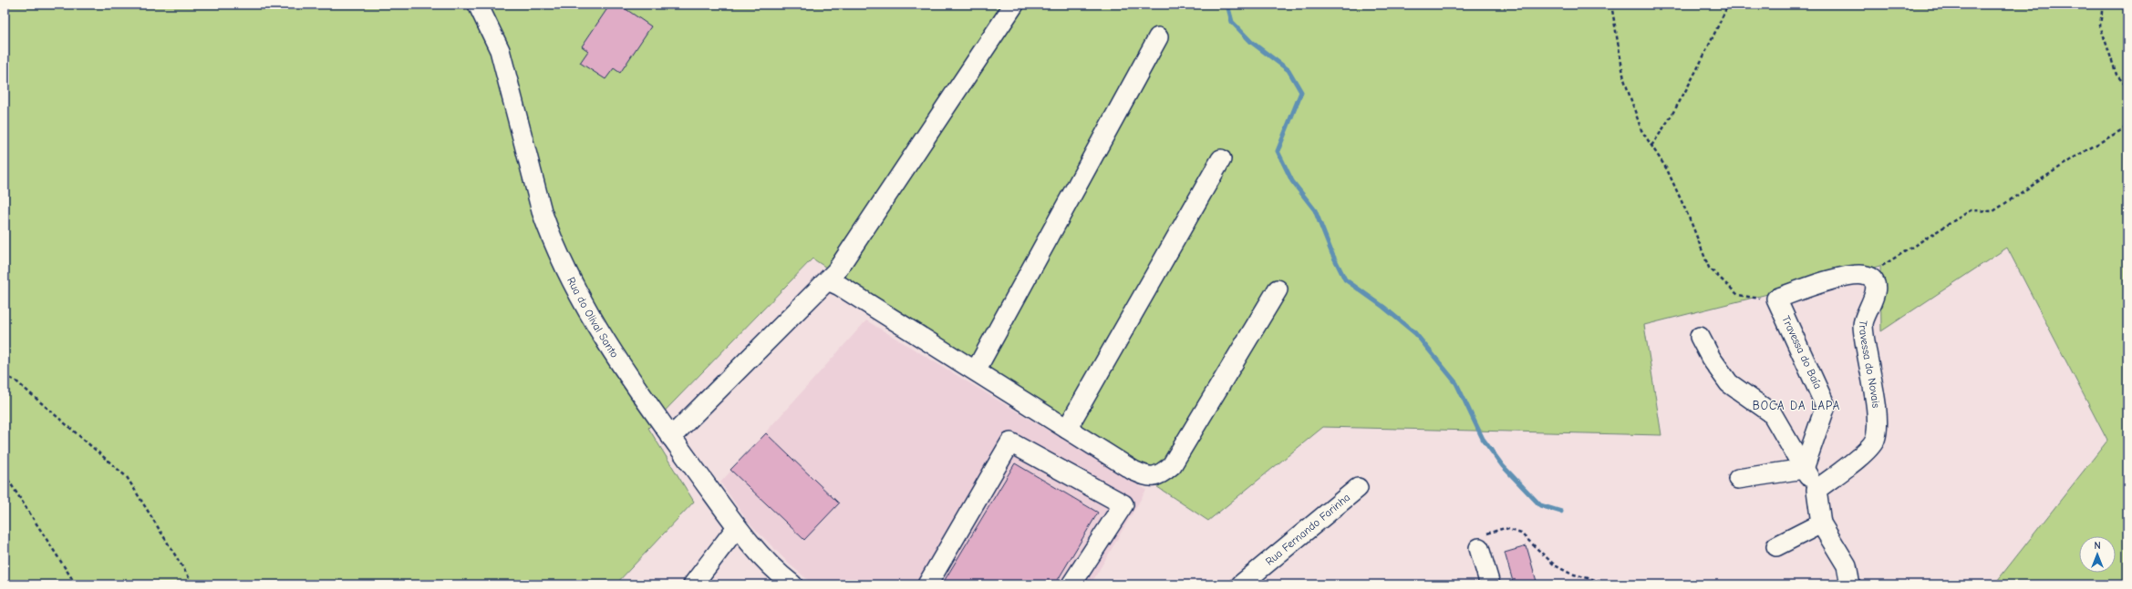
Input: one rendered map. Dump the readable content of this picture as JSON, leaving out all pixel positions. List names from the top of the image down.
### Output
{
  "streets": {
    "street": [
      "Rua do Olival Santo",
      "Travessa do Baía",
      "Travessa do Novais",
      "Rua Fernando Farinha"
    ]
  },
  "districts": ["BOCA DA LAPA"],
  "north": "top"
}
